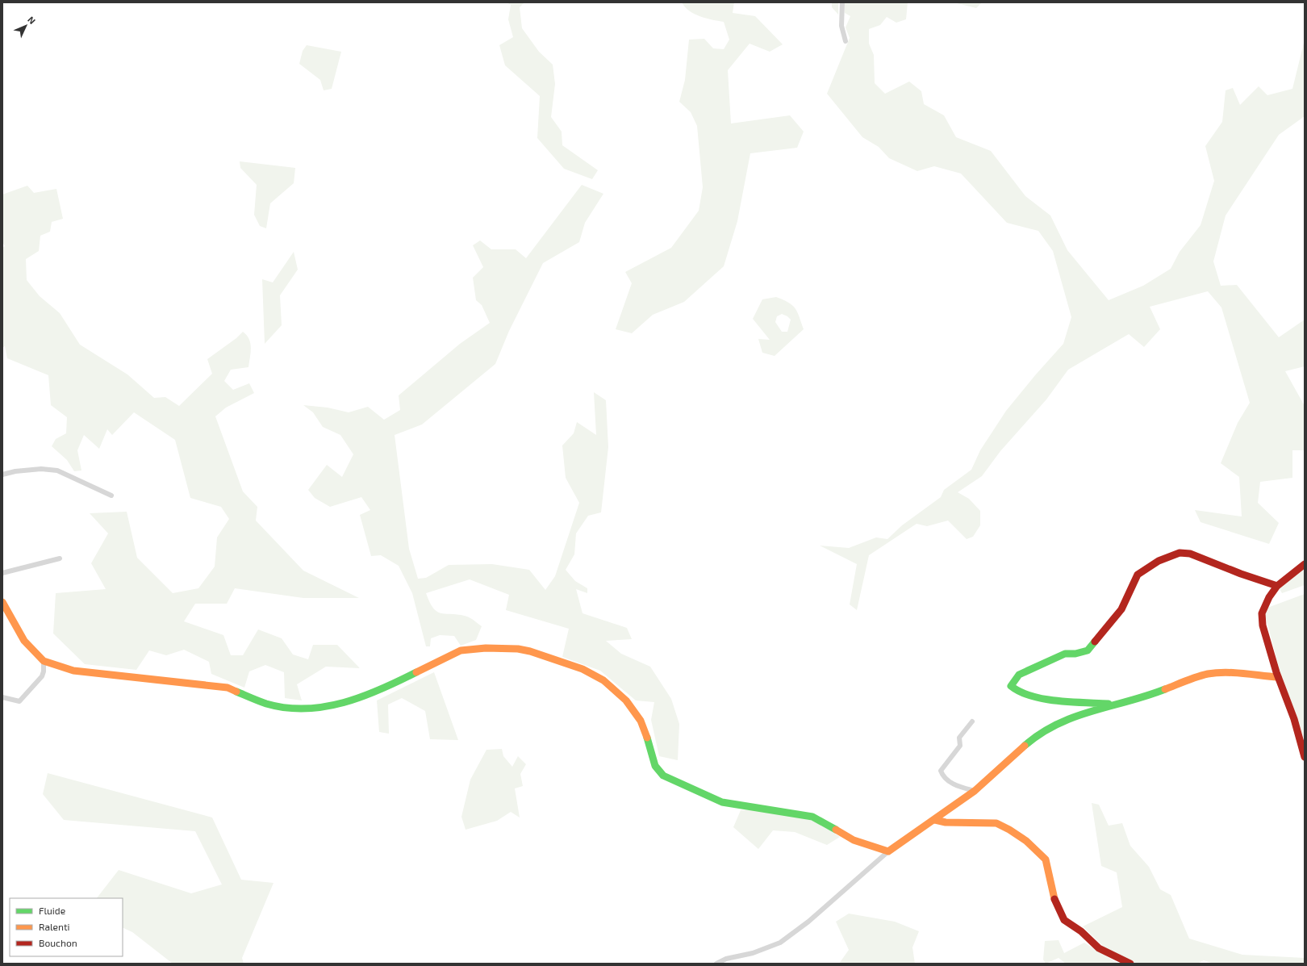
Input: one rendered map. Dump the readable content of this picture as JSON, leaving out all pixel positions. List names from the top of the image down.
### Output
{
  "legend": ["Fluide", "Ralenti", "Bouchon"],
  "north": "top right"
}
